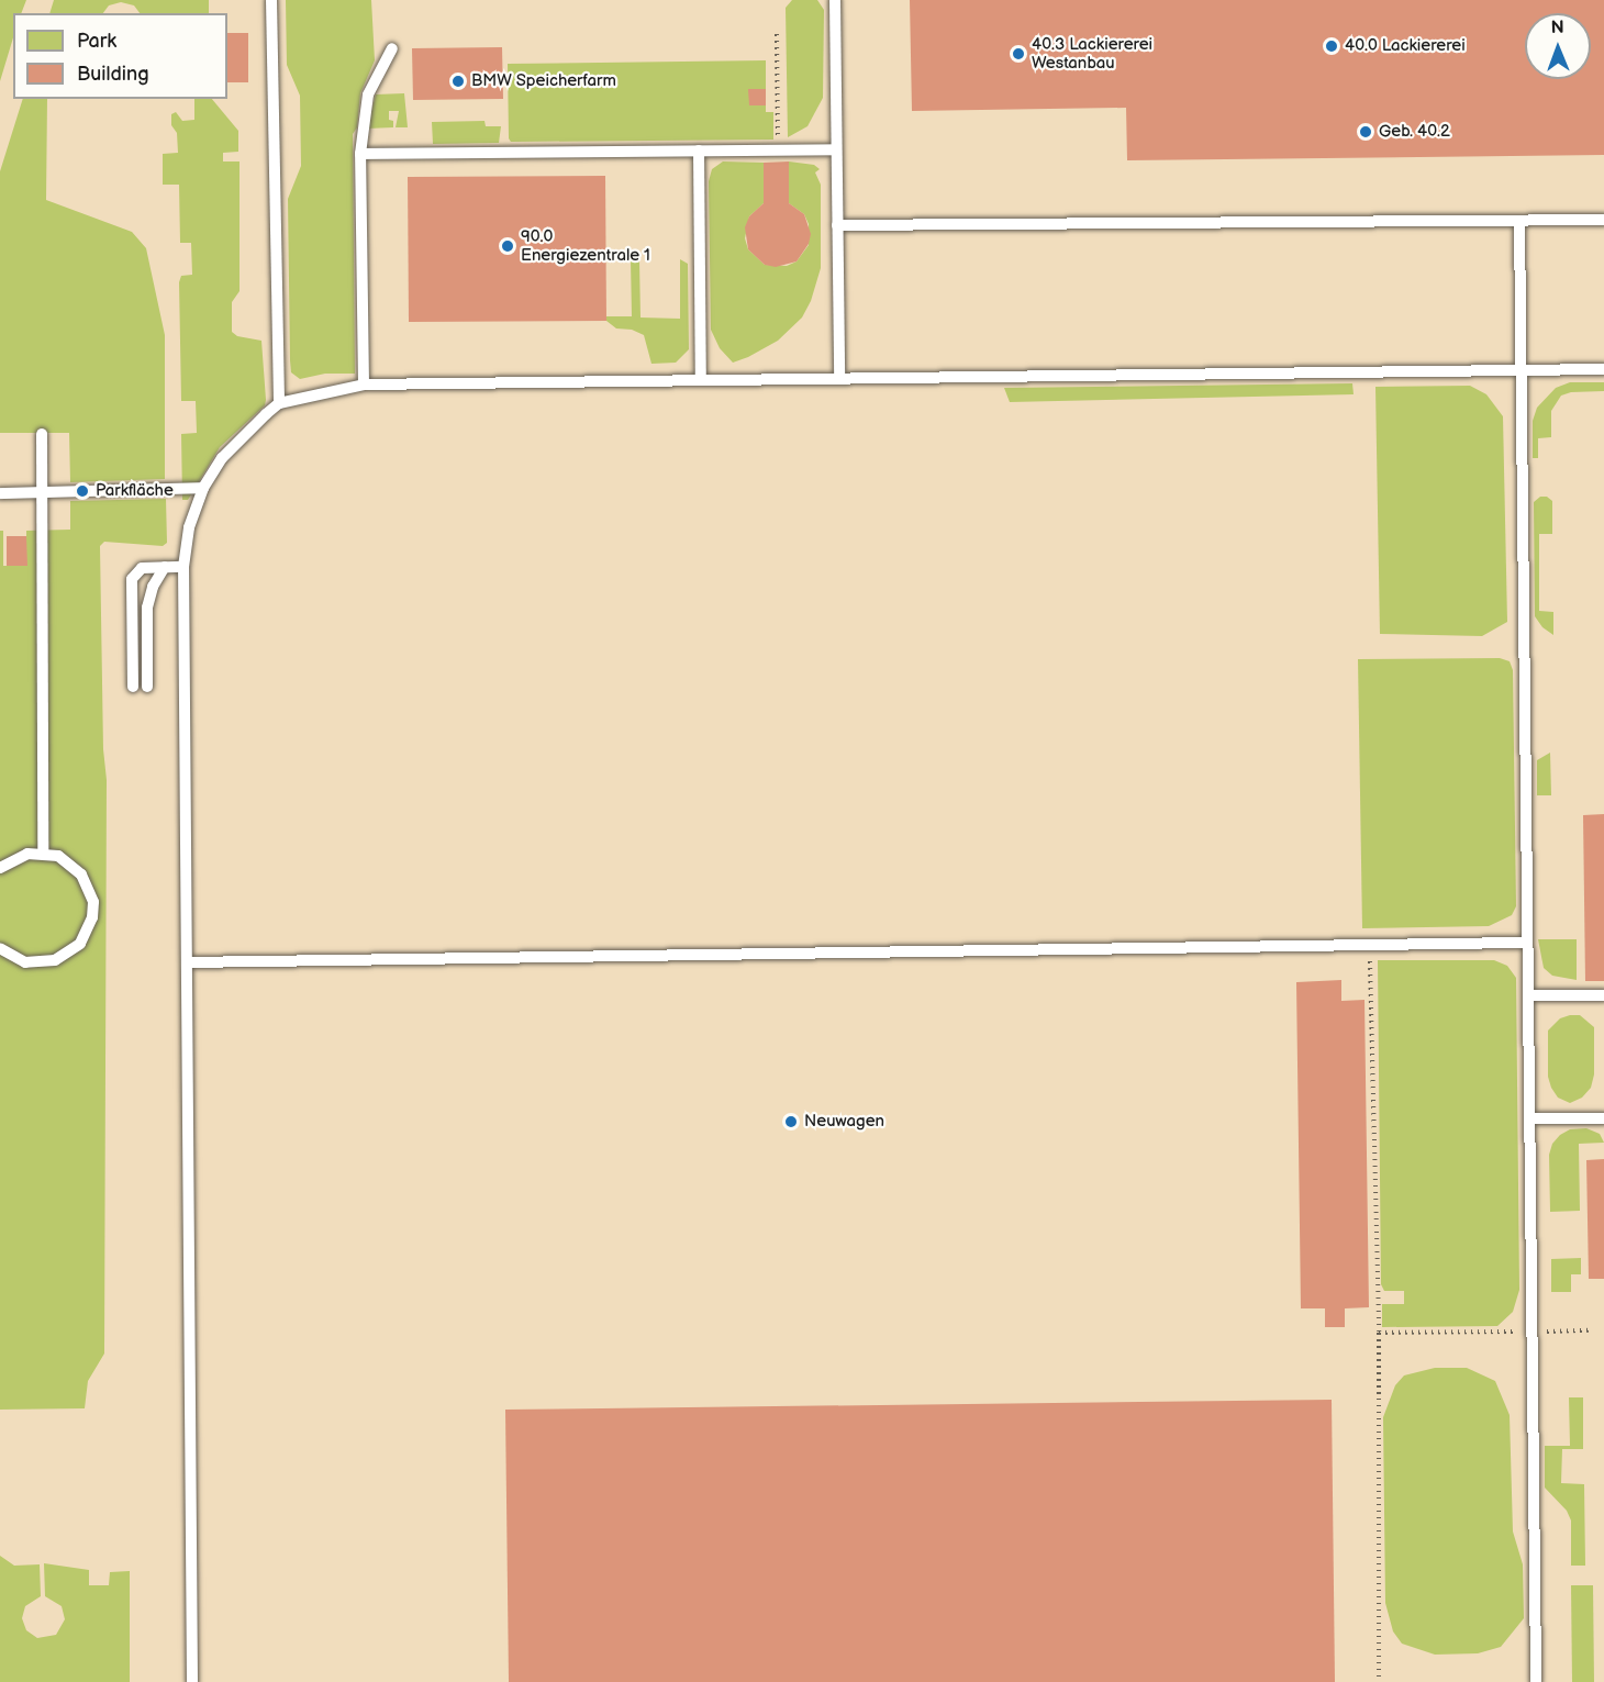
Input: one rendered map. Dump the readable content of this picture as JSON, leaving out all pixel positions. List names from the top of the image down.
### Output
{
  "places": [
    "40.0 Lackiererei",
    "40.3 Lackiererei Westanbau",
    "BMW Speicherfarm",
    "Geb. 40.2",
    "90.0 Energiezentrale 1",
    "Parkfläche",
    "Neuwagen"
  ],
  "legend": ["Park", "Building"],
  "north": "top"
}
